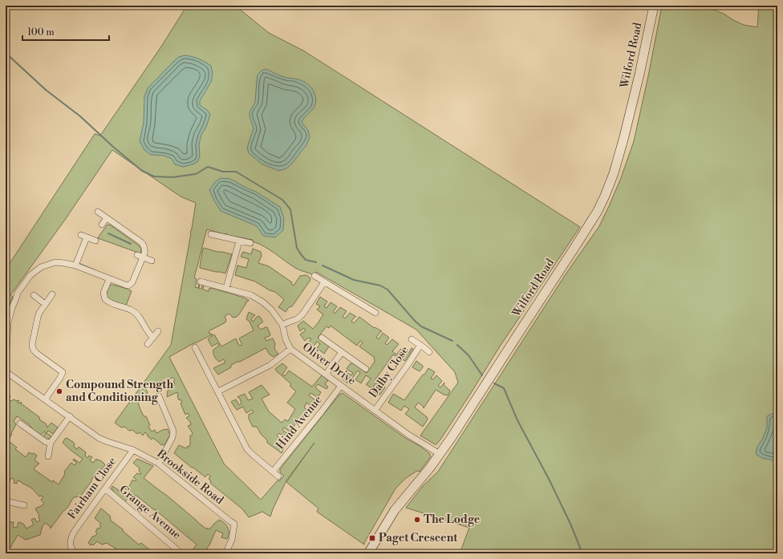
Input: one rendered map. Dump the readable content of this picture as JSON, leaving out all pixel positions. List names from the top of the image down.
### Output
{
  "streets": {
    "main road": ["Wilford Road"],
    "street": [
      "Oliver Drive",
      "Dalby Close",
      "Hind Avenue",
      "Brookside Road",
      "Fairham Close",
      "Grange Avenue"
    ]
  },
  "crossings": [
    ["Wilford Road", "Oliver Drive"],
    ["Oliver Drive", "Dalby Close"],
    ["Oliver Drive", "Hind Avenue"],
    ["Brookside Road", "Fairham Close"],
    ["Fairham Close", "Grange Avenue"]
  ],
  "places": {
    "other": ["Compound Strength and Conditioning", "The Lodge"],
    "transit": ["Paget Crescent"]
  },
  "scale_bar": "100 m"
}
